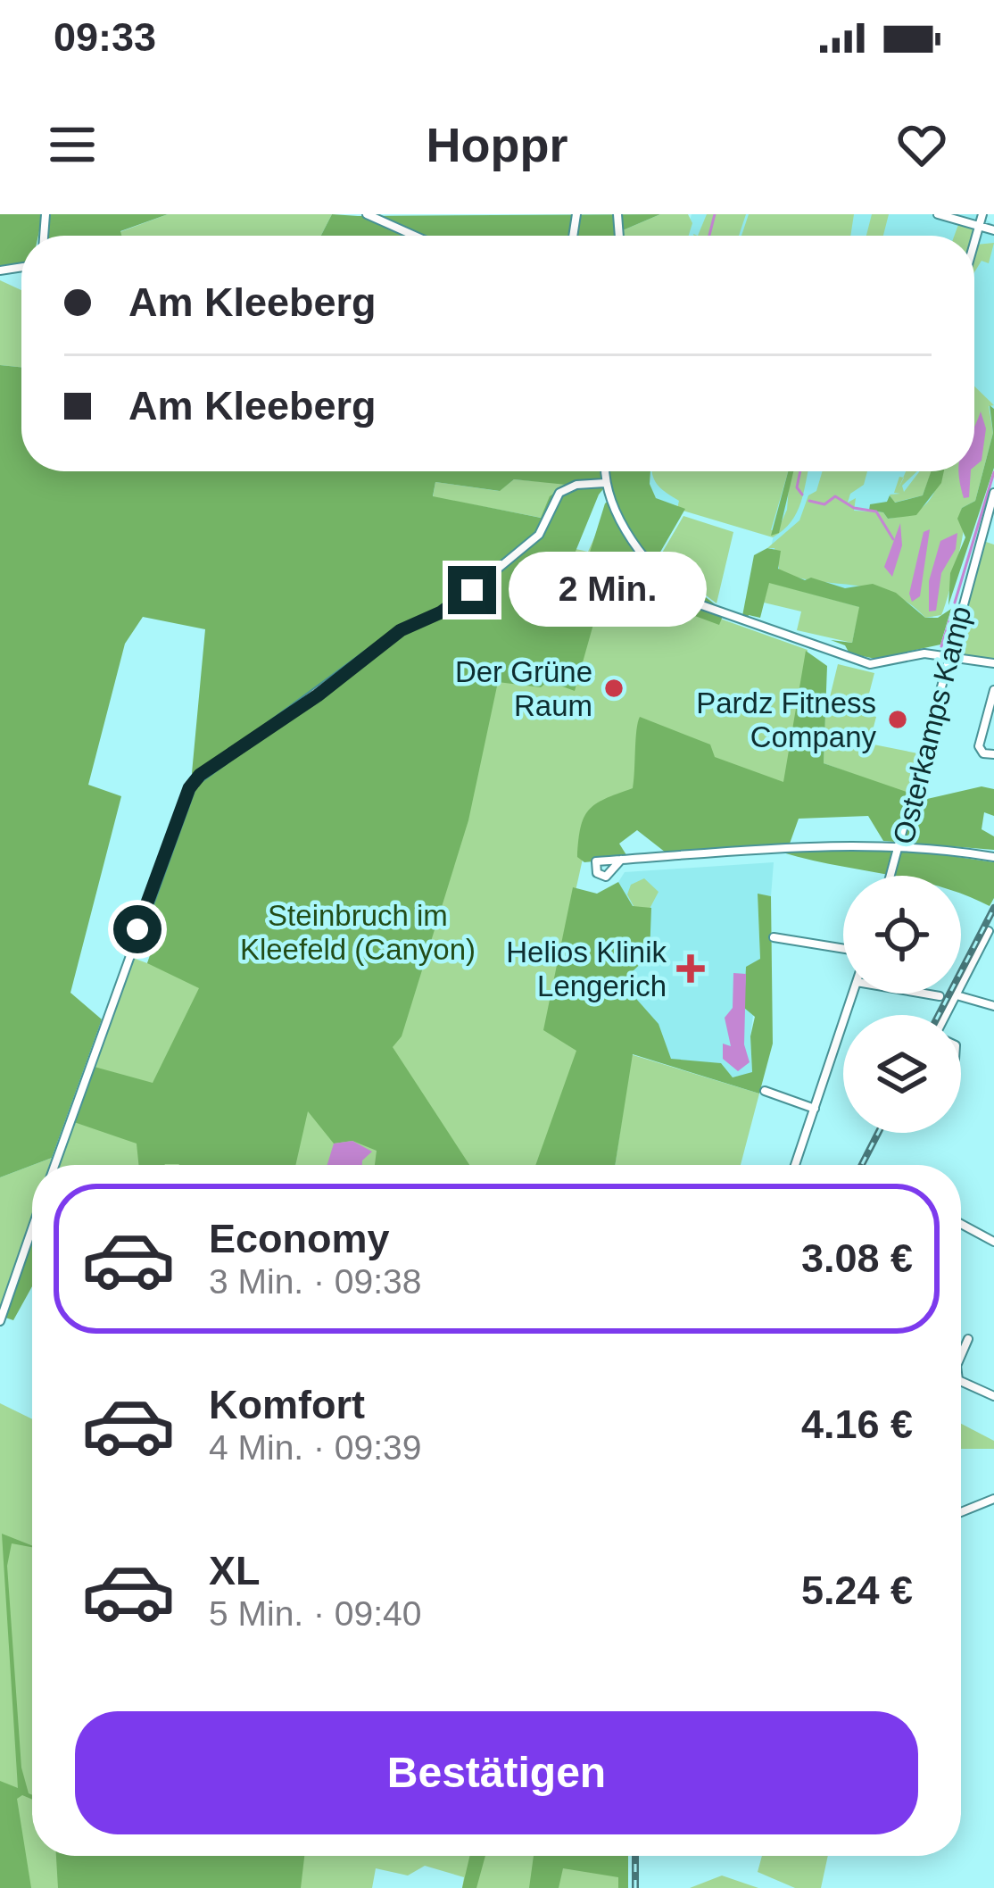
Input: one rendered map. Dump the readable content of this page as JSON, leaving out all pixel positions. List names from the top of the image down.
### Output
{
  "streets": {
    "street": ["Osterkamps Kamp"]
  },
  "parks": ["Steinbruch im Kleefeld (Canyon)"],
  "places": {
    "other": ["Der Grüne Raum", "Pardz Fitness Company"],
    "health": ["Helios Klinik Lengerich"]
  },
  "page": {
    "status": "09:33",
    "header": "Hoppr",
    "banner": ["Am Kleeberg", "Am Kleeberg"],
    "bubble": "2 Min.",
    "list": [
      {
        "name": "Economy",
        "note": "3 Min. · 09:38",
        "value": "3.08 €"
      },
      {
        "name": "Komfort",
        "note": "4 Min. · 09:39",
        "value": "4.16 €"
      },
      {
        "name": "XL",
        "note": "5 Min. · 09:40",
        "value": "5.24 €"
      }
    ],
    "buttons": "Bestätigen"
  }
}
